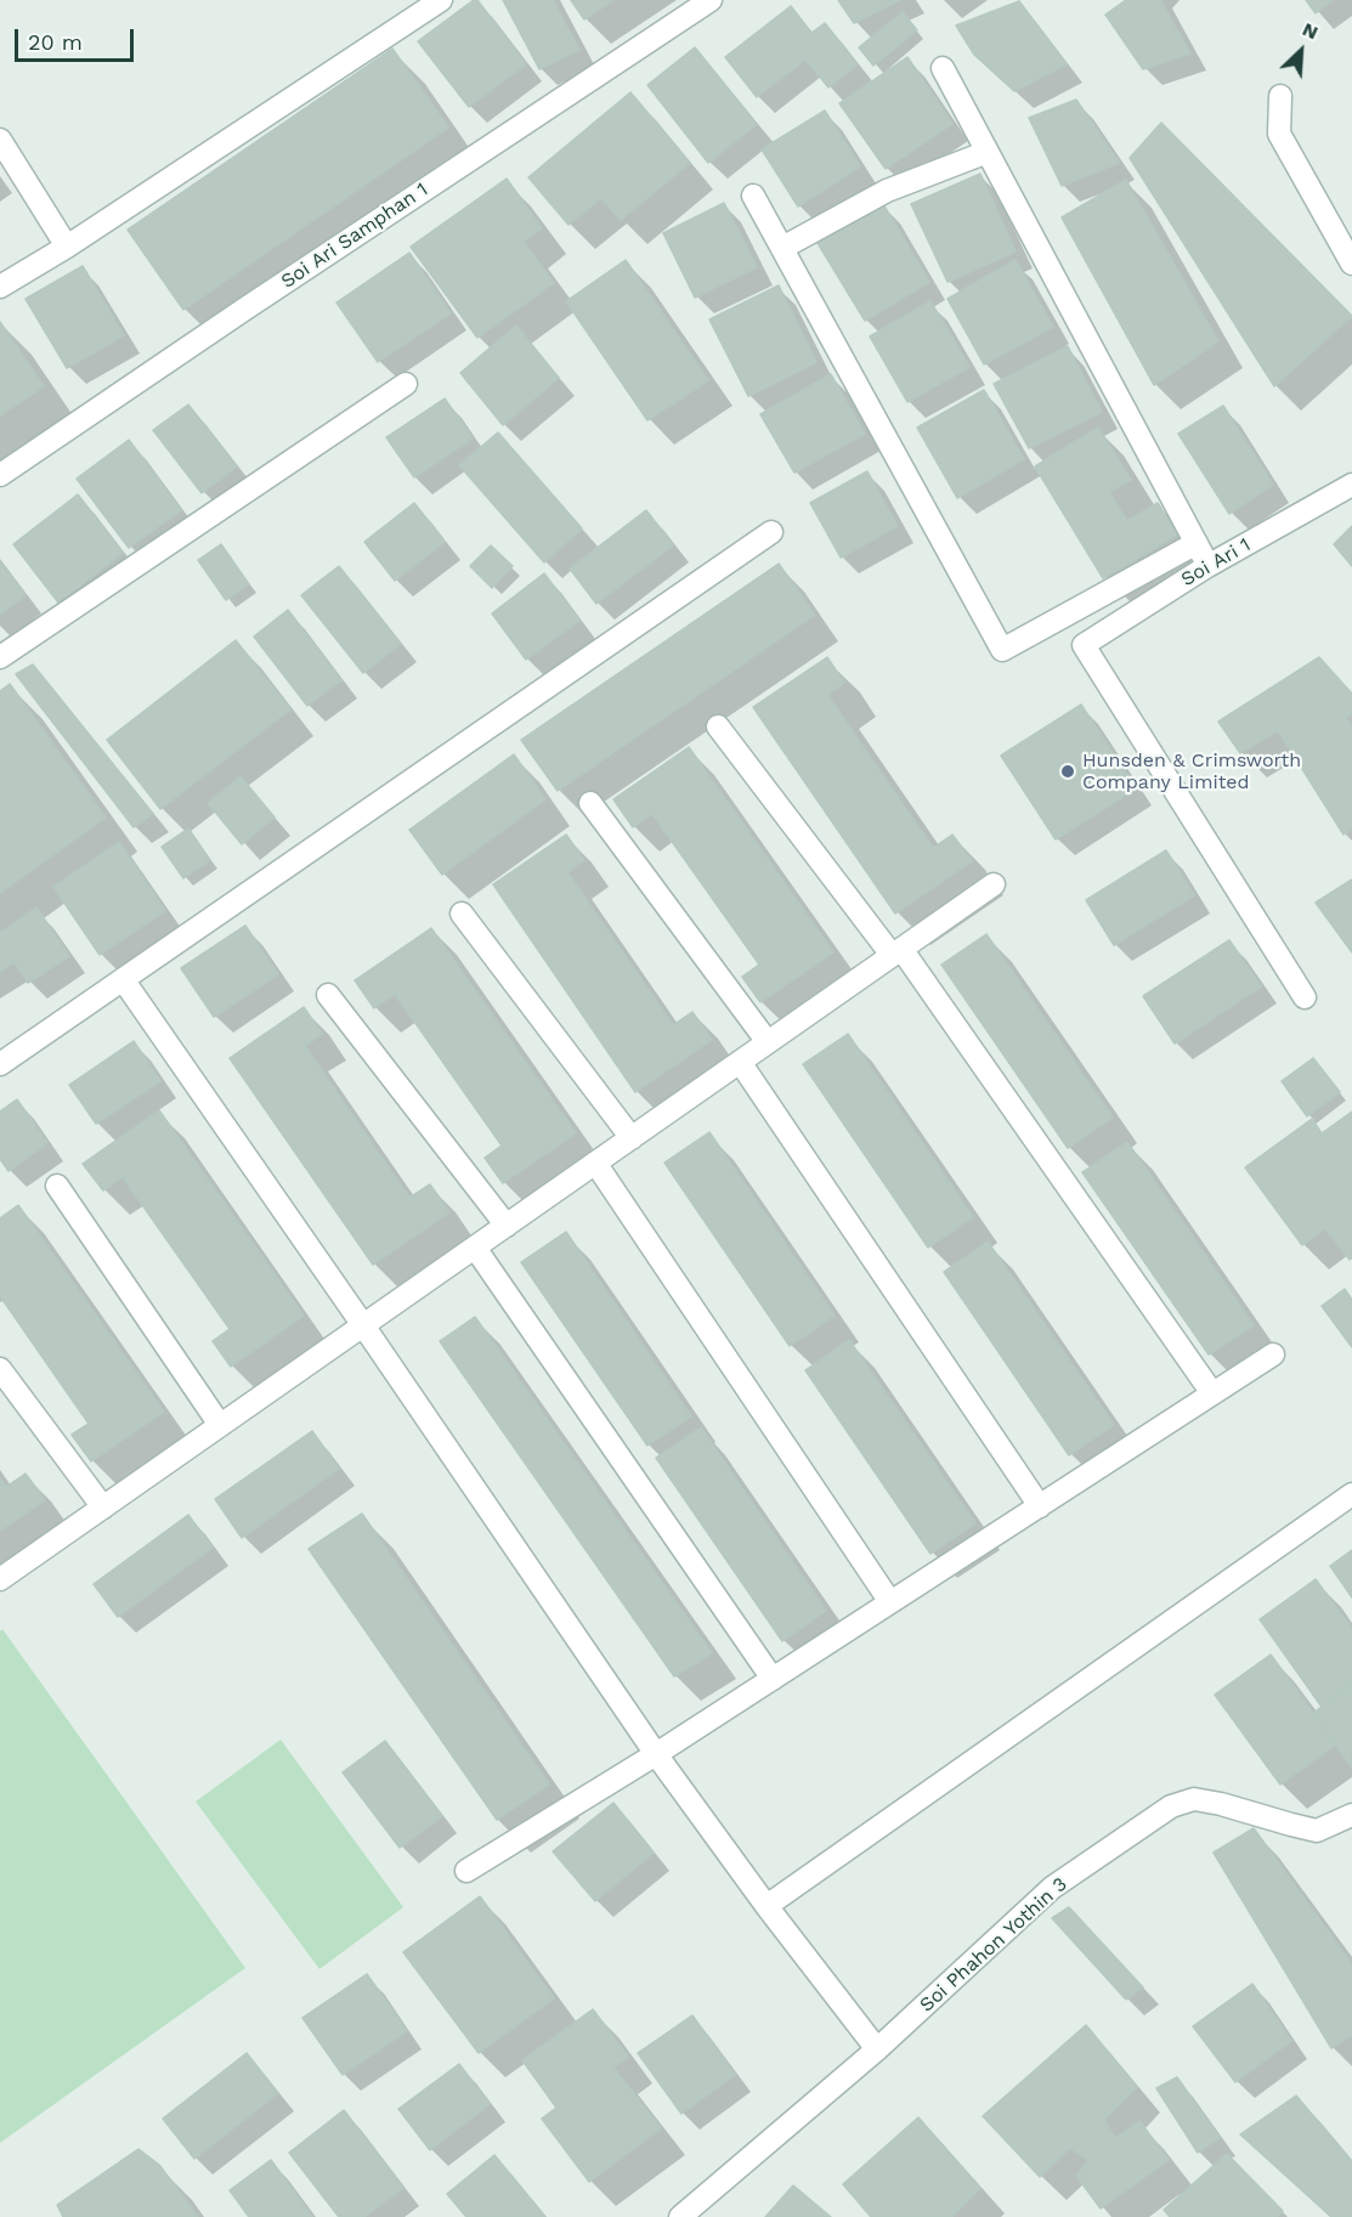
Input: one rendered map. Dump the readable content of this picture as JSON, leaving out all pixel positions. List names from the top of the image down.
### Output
{
  "streets": {
    "street": ["Soi Ari Samphan 1", "Soi Ari 1", "Soi Phahon Yothin 3"]
  },
  "places": ["Hunsden & Crimsworth Company Limited"],
  "scale_bar": "20 m",
  "north": "top right"
}
